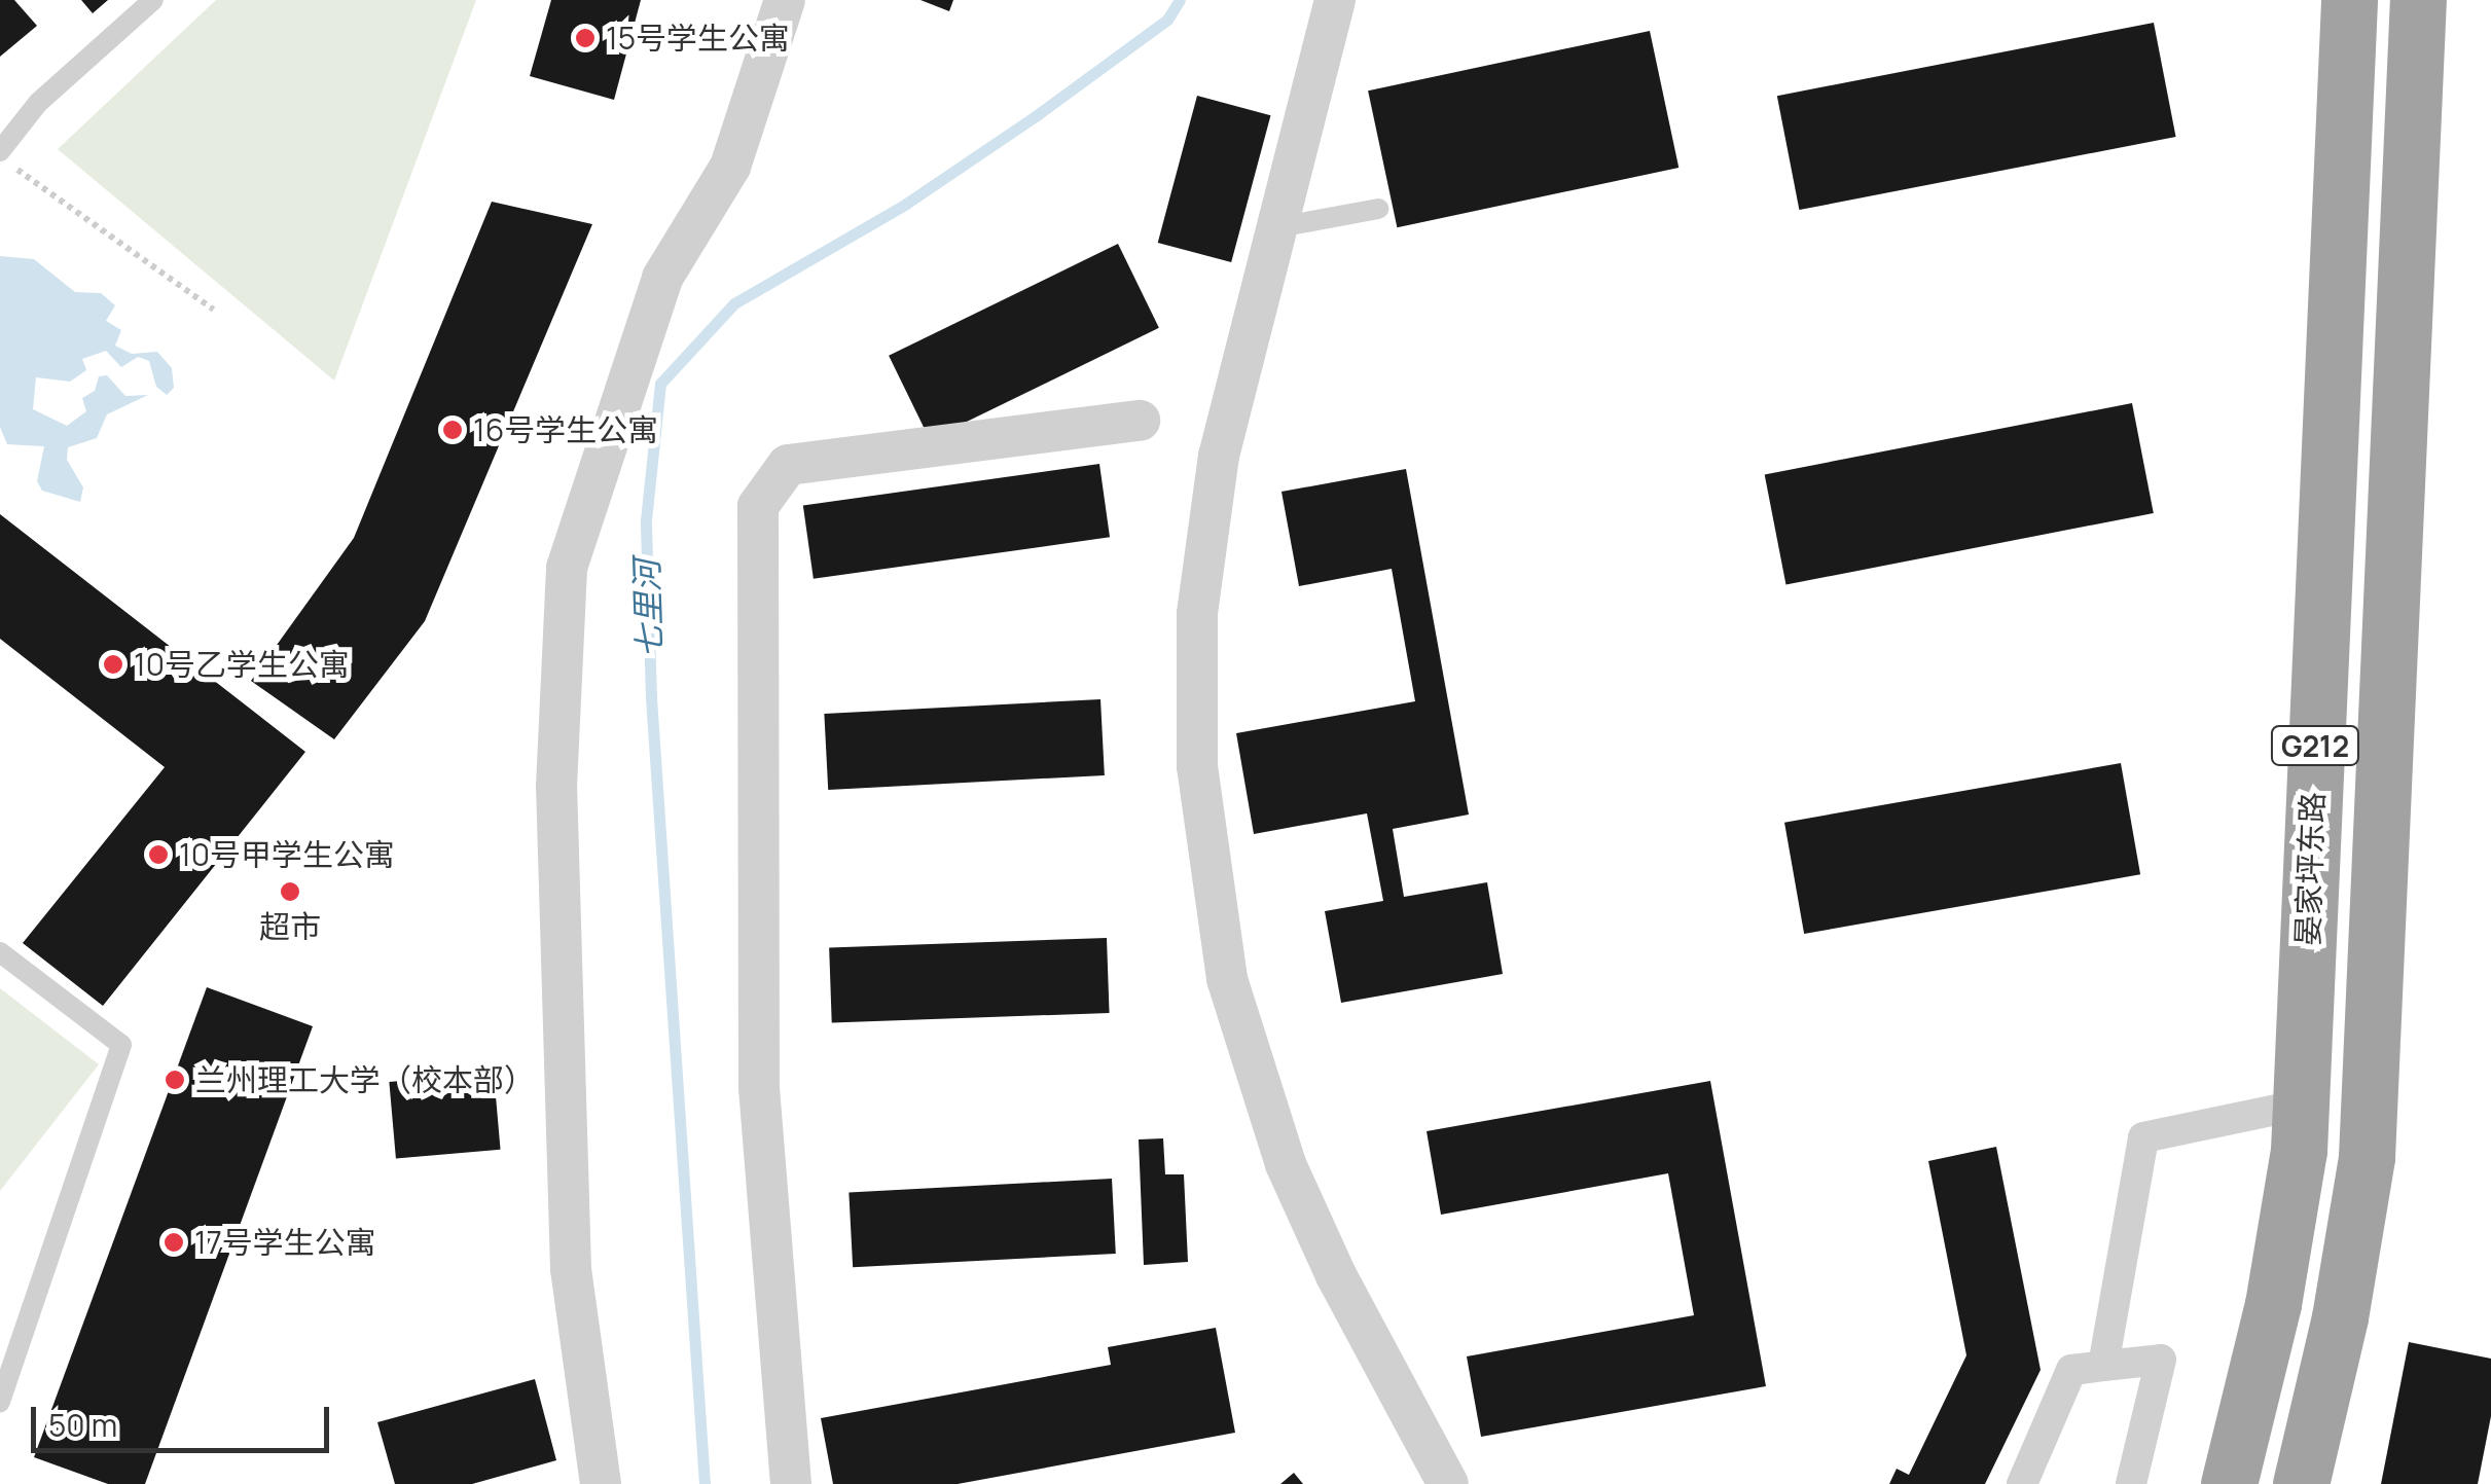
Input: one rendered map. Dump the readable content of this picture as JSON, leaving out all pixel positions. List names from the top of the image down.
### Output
{
  "streets": {
    "highway": ["G212", "晏家坪东路"]
  },
  "water": ["七里河"],
  "places": [
    "15号学生公寓",
    "16号学生公寓",
    "10号乙学生公寓",
    "10号甲学生公寓",
    "超市",
    "兰州理工大学（校本部）",
    "17号学生公寓"
  ],
  "scale_bar": "50 m"
}
